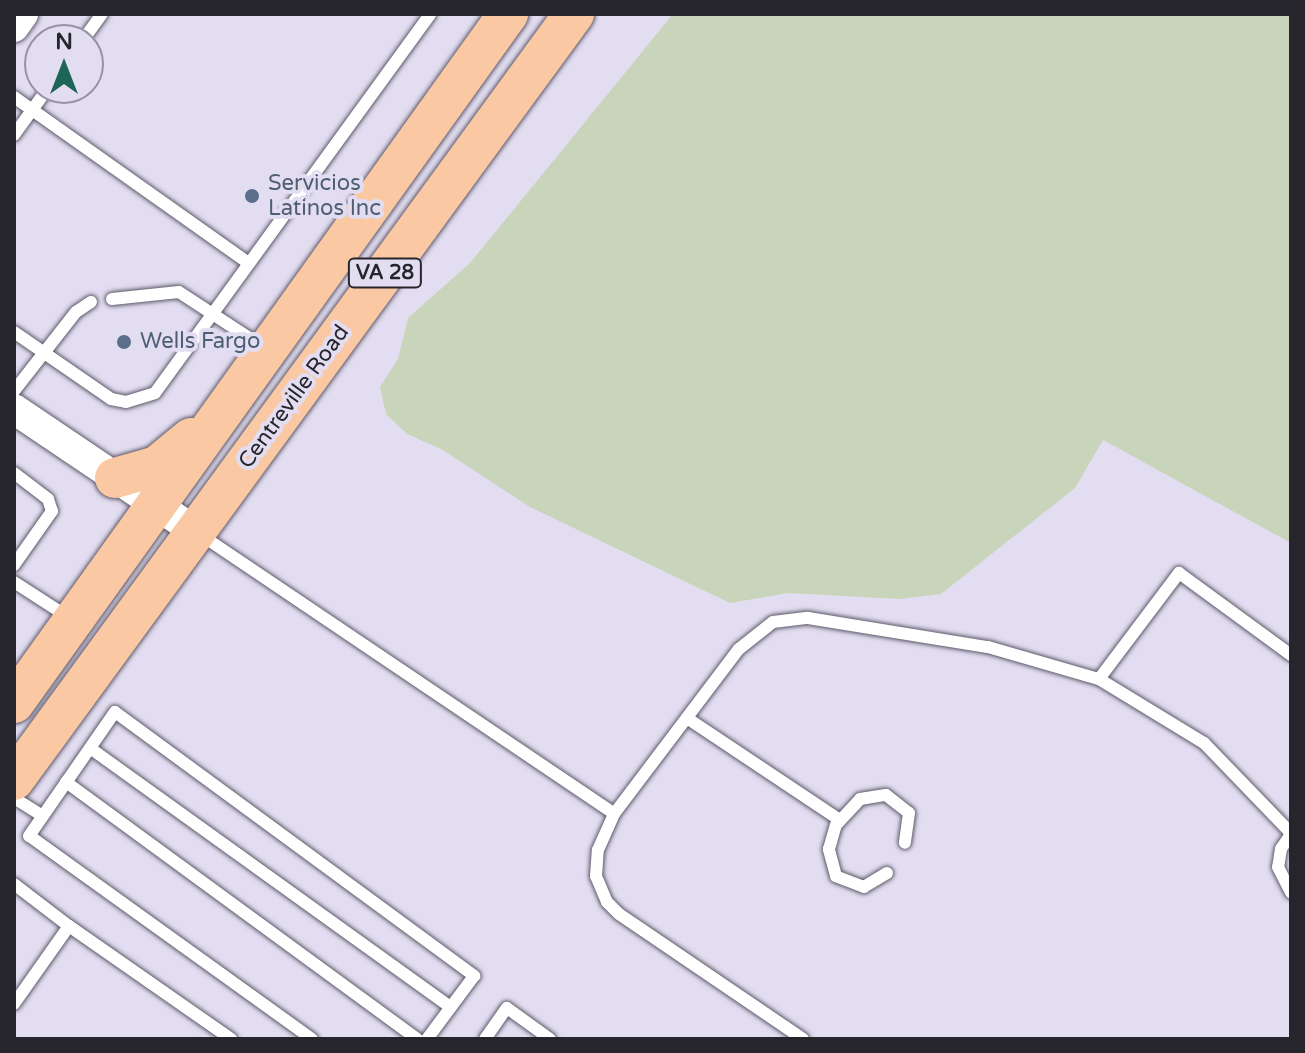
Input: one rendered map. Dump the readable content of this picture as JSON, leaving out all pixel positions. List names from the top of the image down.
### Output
{
  "streets": {
    "highway": ["VA 28", "Centreville Road"]
  },
  "places": ["Servicios Latinos Inc", "Wells Fargo"],
  "north": "top"
}
